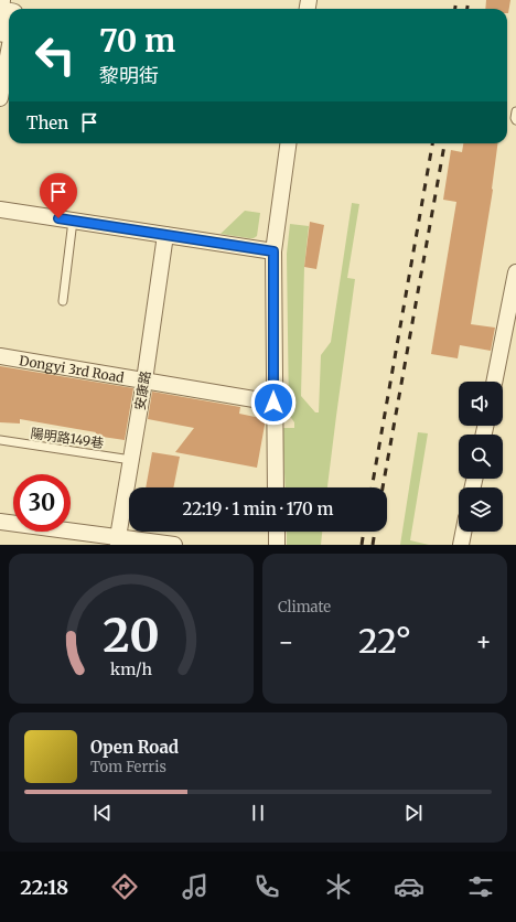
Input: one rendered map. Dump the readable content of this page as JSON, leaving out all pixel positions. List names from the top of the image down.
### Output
{
  "streets": {
    "street": ["Dongyi 3rd Road", "安康路"],
    "lane": ["陽明路149巷"]
  },
  "crossings": [
    ["Dongyi 3rd Road", "安康路"],
    ["安康路", "陽明路149巷"]
  ],
  "page": {
    "turn": ["70 m", "黎明街"],
    "then": "Then",
    "limit": "30",
    "trip": "22:19 · 1 min · 170 m",
    "tile": "Climate",
    "heat": ["−", "22°", "+"],
    "song": ["Open Road", "Tom Ferris"],
    "tabs": "22:18",
    "gauge": ["20", "km/h"]
  }
}
